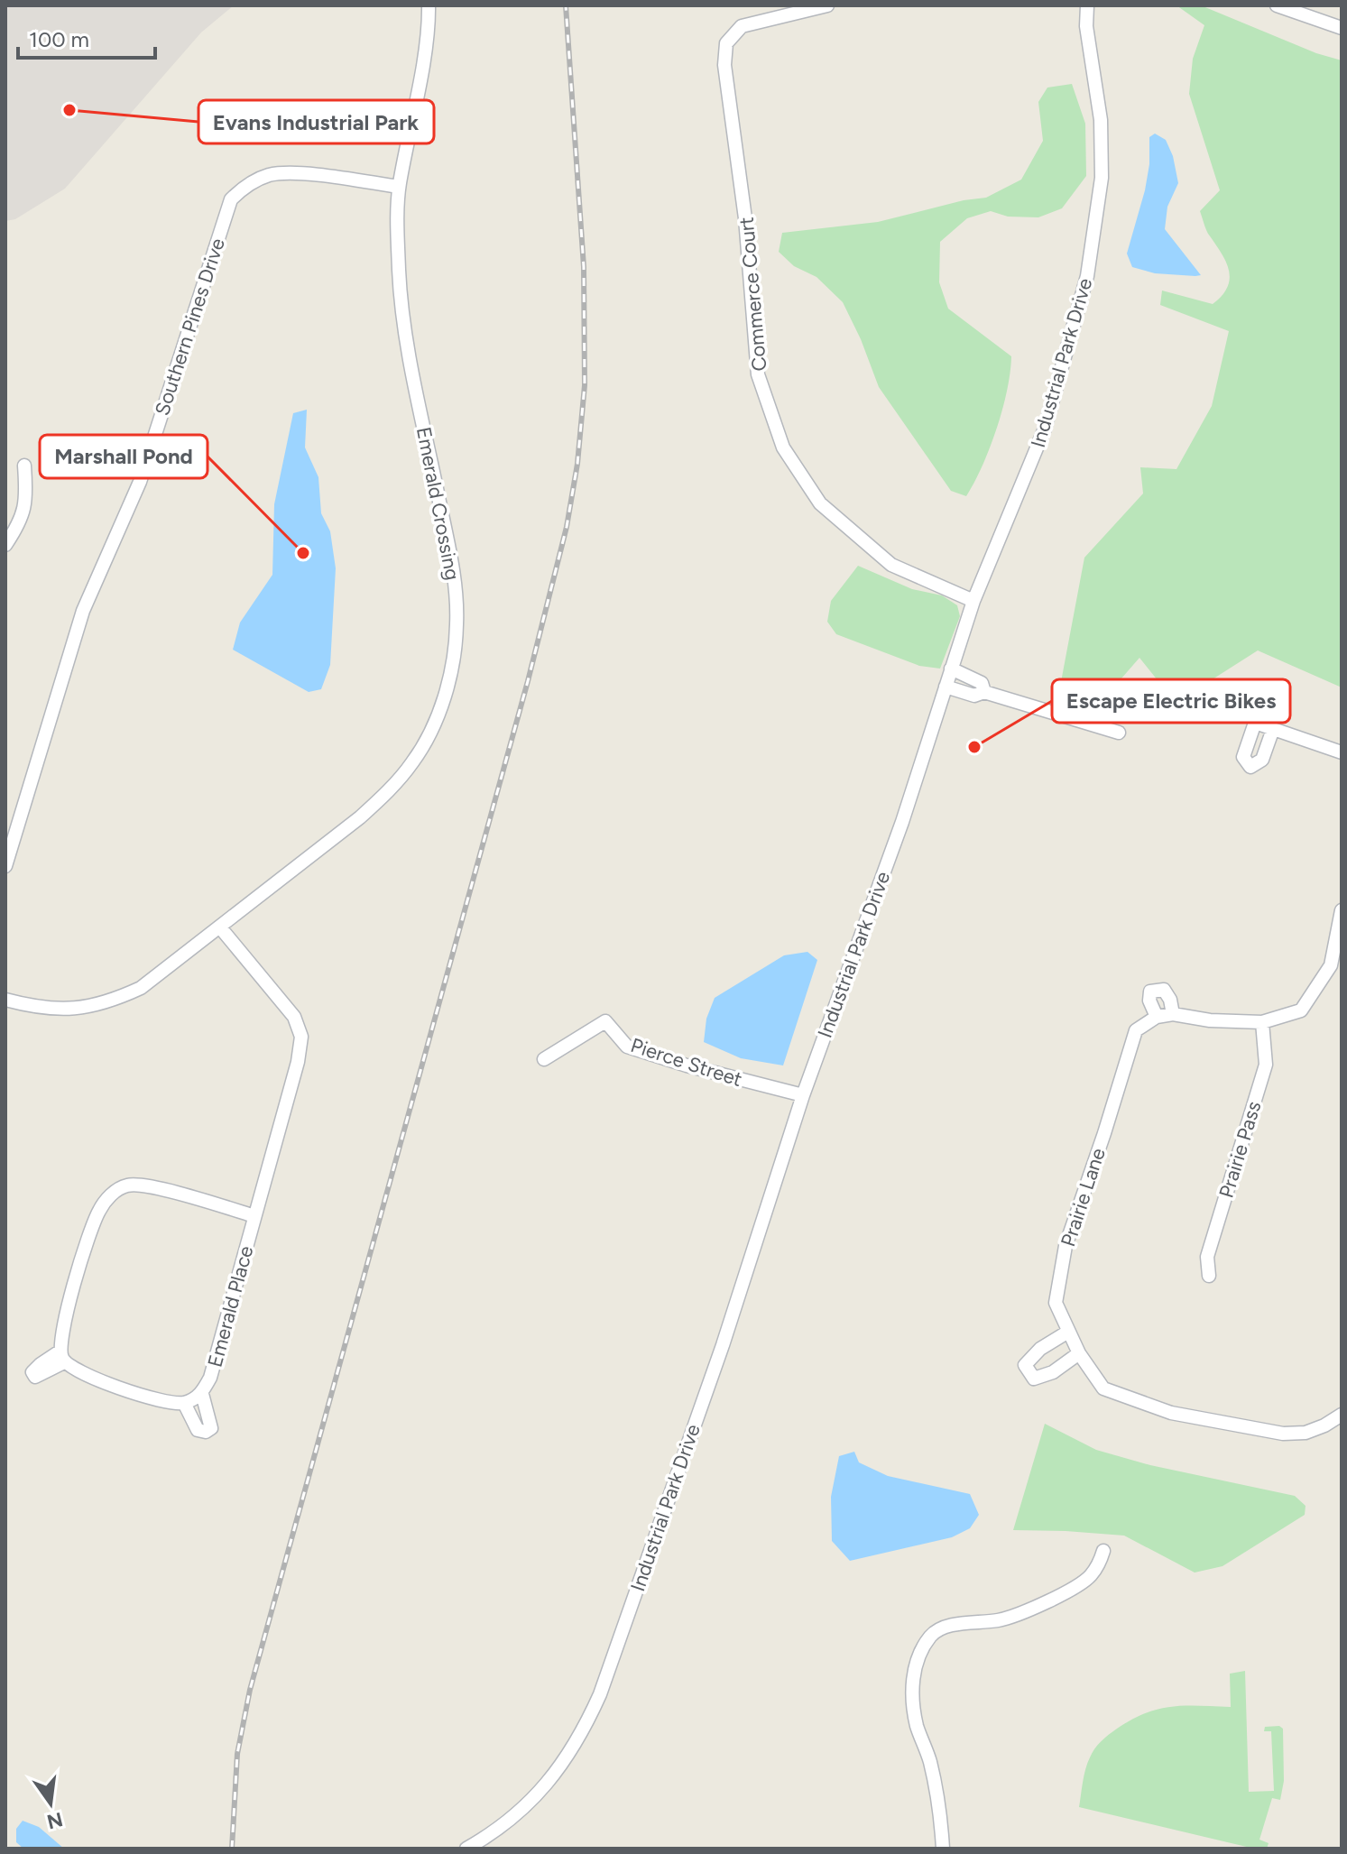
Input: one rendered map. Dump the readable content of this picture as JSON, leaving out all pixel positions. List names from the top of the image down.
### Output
{
  "streets": {
    "street": [
      "Commerce Court",
      "Southern Pines Drive",
      "Industrial Park Drive",
      "Emerald Crossing",
      "Pierce Street",
      "Prairie Pass",
      "Prairie Lane",
      "Emerald Place"
    ]
  },
  "crossings": [
    ["Commerce Court", "Industrial Park Drive"],
    ["Southern Pines Drive", "Emerald Crossing"],
    ["Industrial Park Drive", "Pierce Street"],
    ["Emerald Crossing", "Emerald Place"]
  ],
  "places": ["Evans Industrial Park", "Marshall Pond", "Escape Electric Bikes"],
  "scale_bar": "100 m",
  "north": "bottom"
}
